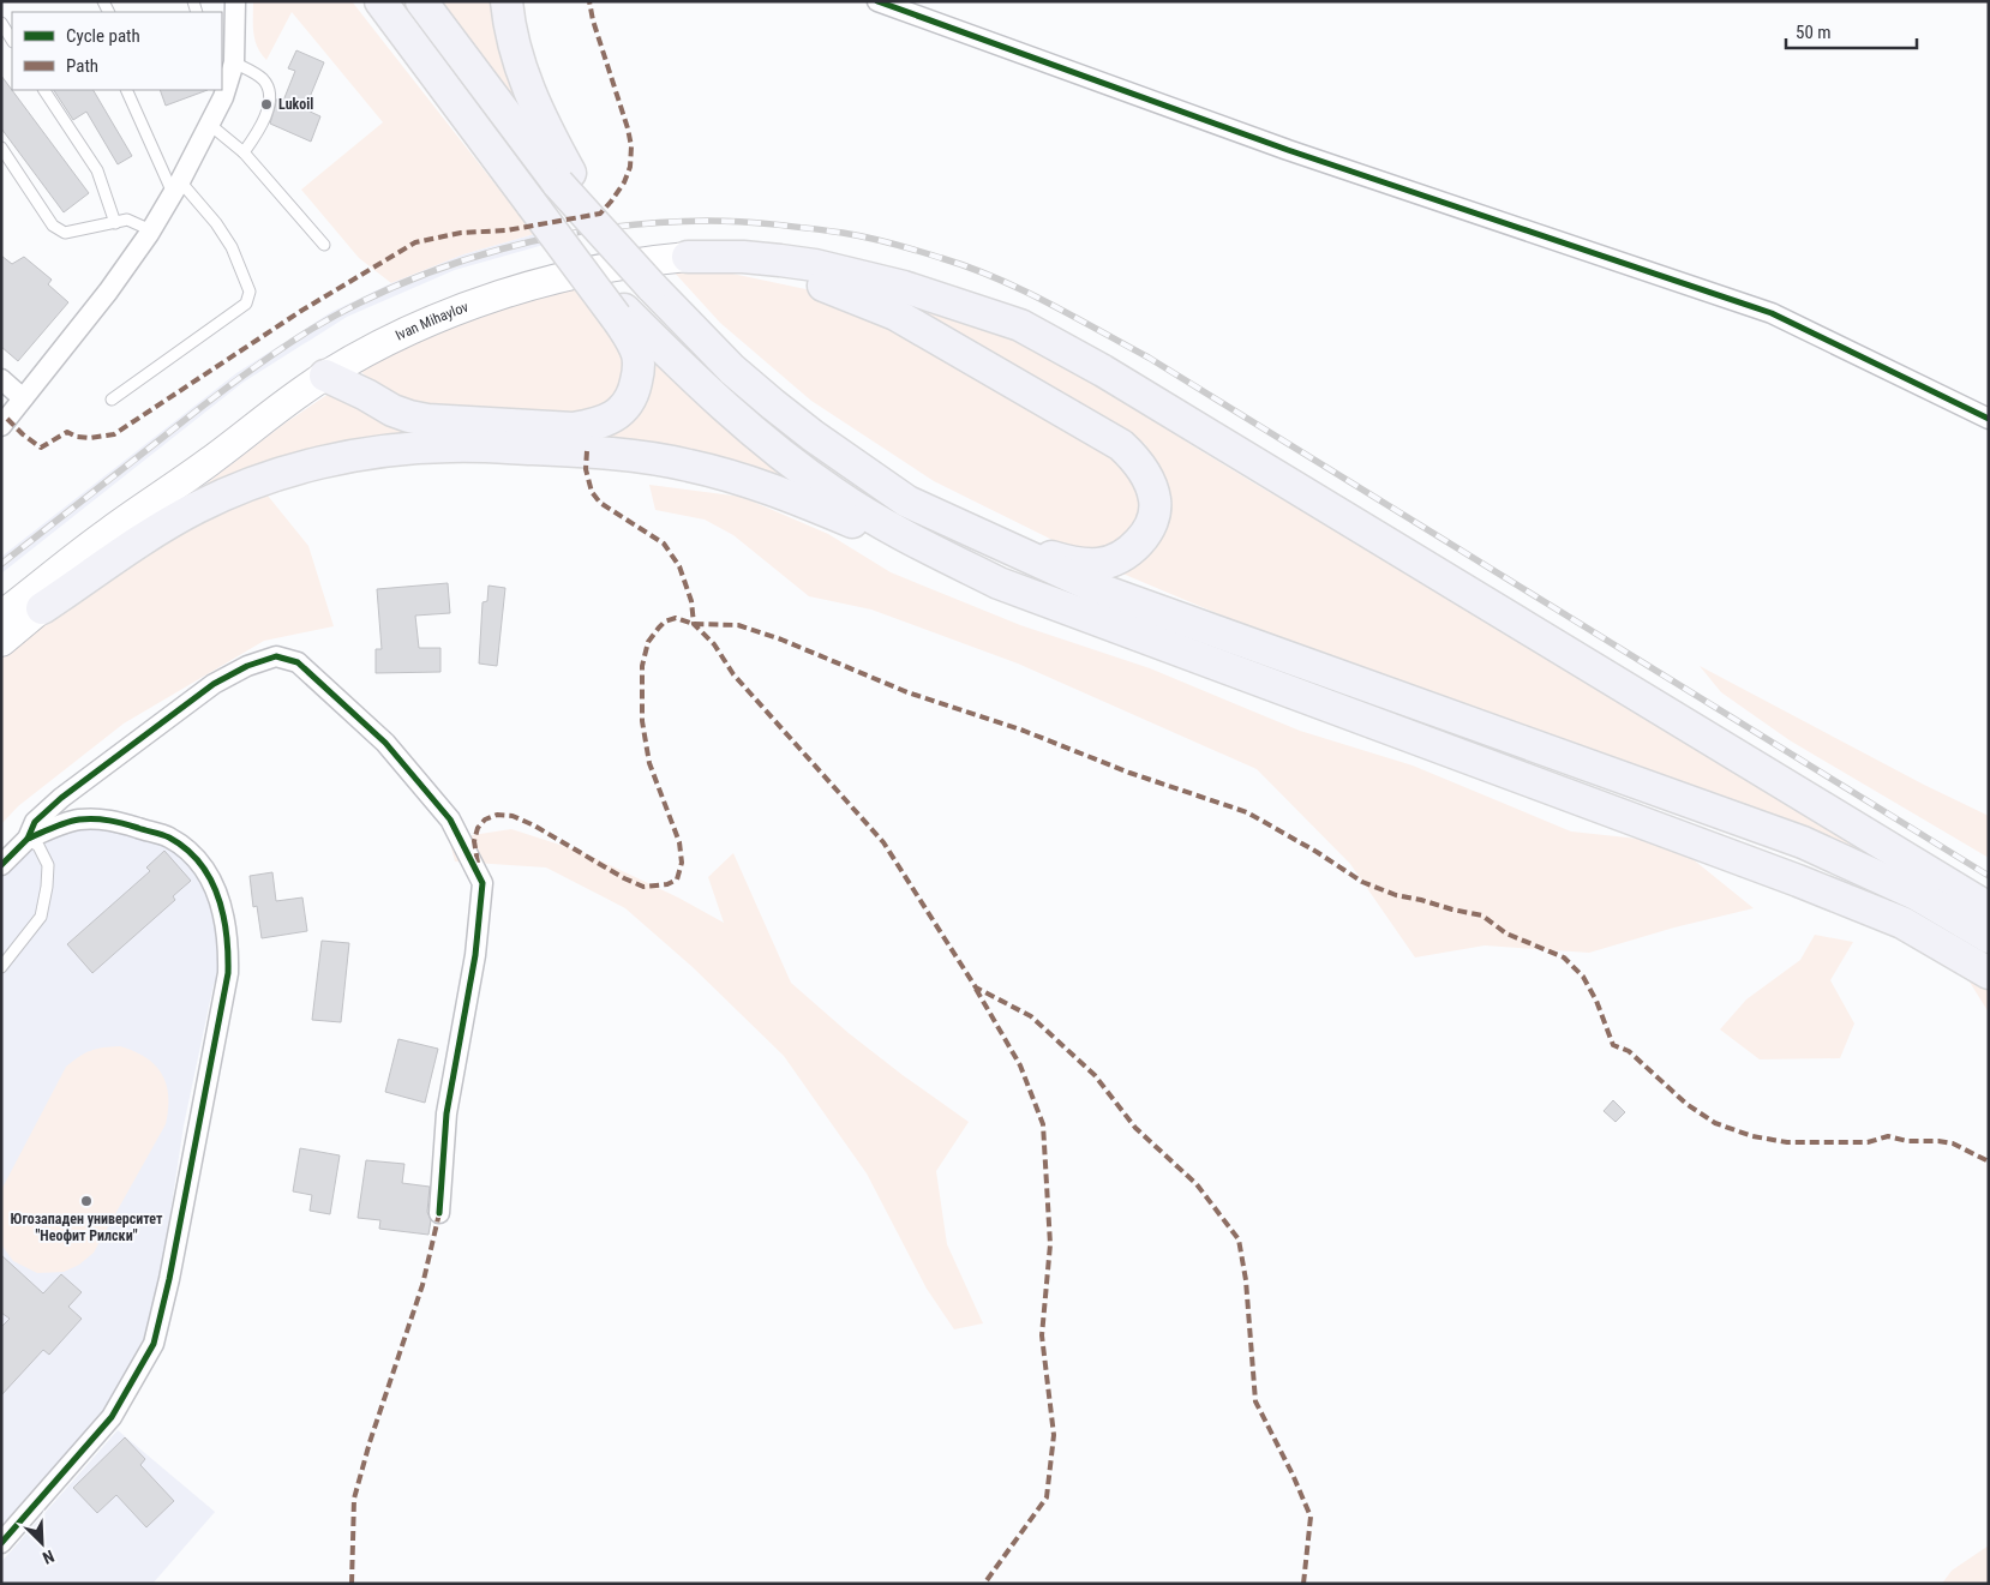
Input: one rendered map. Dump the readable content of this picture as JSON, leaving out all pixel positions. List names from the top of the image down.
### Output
{
  "streets": {
    "main road": ["Ivan Mihaylov"]
  },
  "places": ["Lukoil", "Югозападен университет \"Неофит Рилски\""],
  "legend": ["Cycle path", "Path"],
  "scale_bar": "50 m",
  "north": "bottom right"
}
